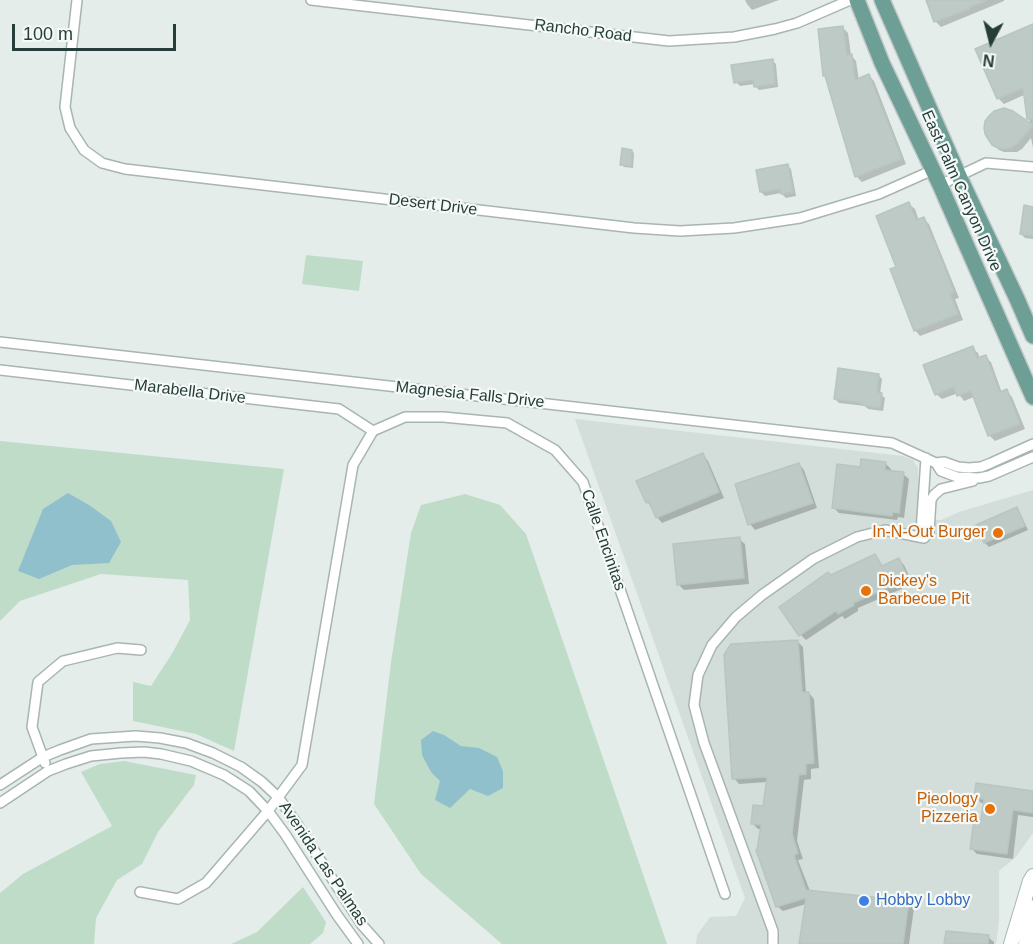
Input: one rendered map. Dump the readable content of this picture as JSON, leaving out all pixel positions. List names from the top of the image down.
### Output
{
  "streets": {
    "main road": ["East Palm Canyon Drive"],
    "street": [
      "Rancho Road",
      "Desert Drive",
      "Marabella Drive",
      "Magnesia Falls Drive",
      "Calle Encinitas",
      "Avenida Las Palmas"
    ]
  },
  "crossings": [
    ["East Palm Canyon Drive", "Desert Drive"],
    ["Marabella Drive", "Calle Encinitas"]
  ],
  "places": [
    "In-N-Out Burger",
    "Dickey's Barbecue Pit",
    "Pieology Pizzeria",
    "Hobby Lobby"
  ],
  "scale_bar": "100 m",
  "north": "bottom"
}
